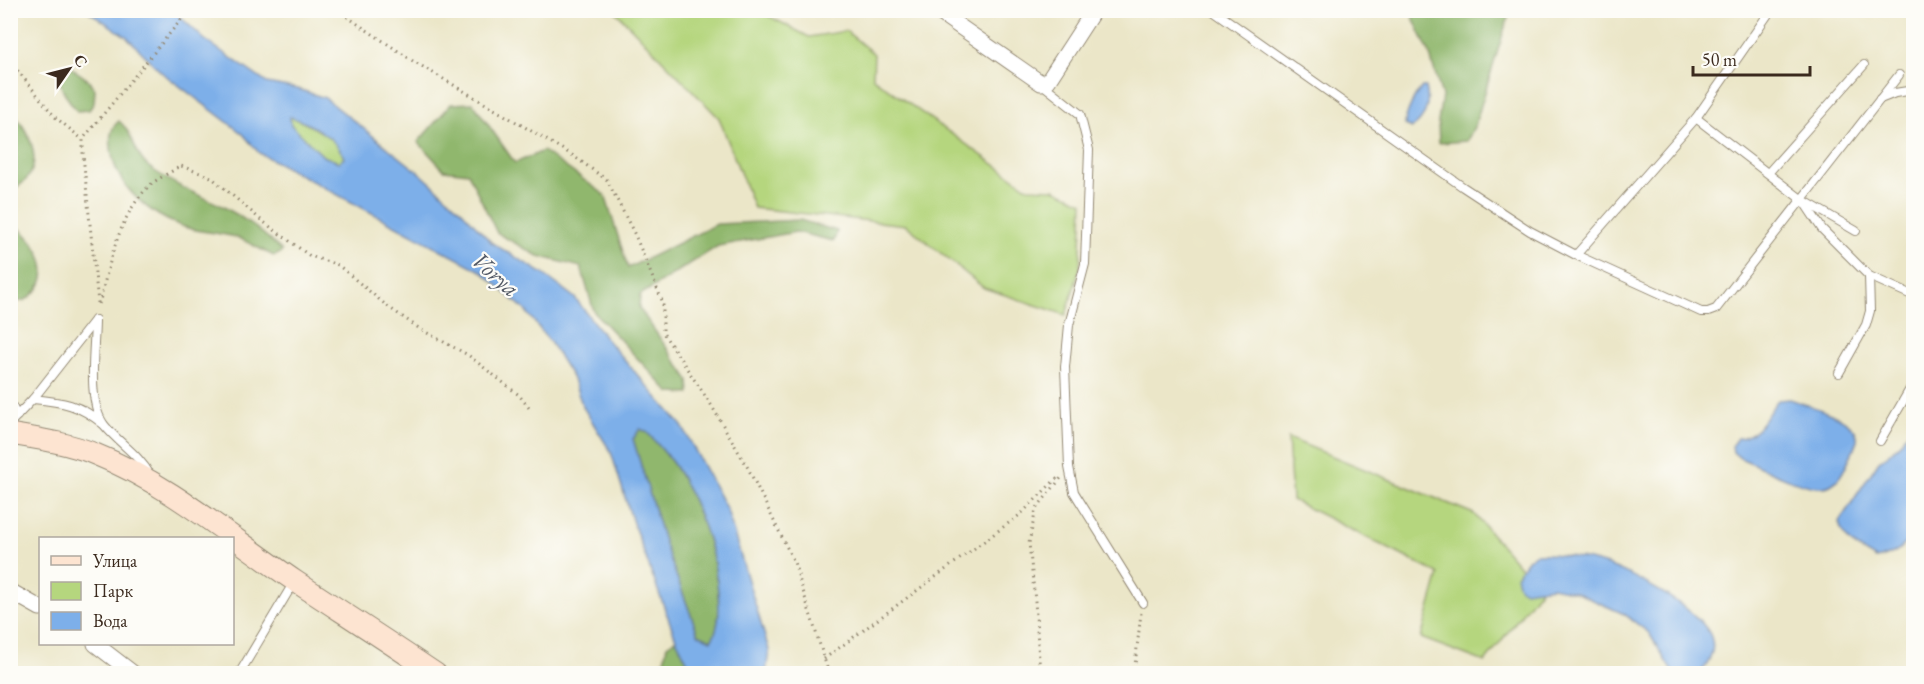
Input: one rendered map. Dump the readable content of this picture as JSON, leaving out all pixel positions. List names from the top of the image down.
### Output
{
  "water": ["Vorya"],
  "legend": ["Улица", "Парк", "Вода"],
  "scale_bar": "50 m",
  "north": "top right"
}
